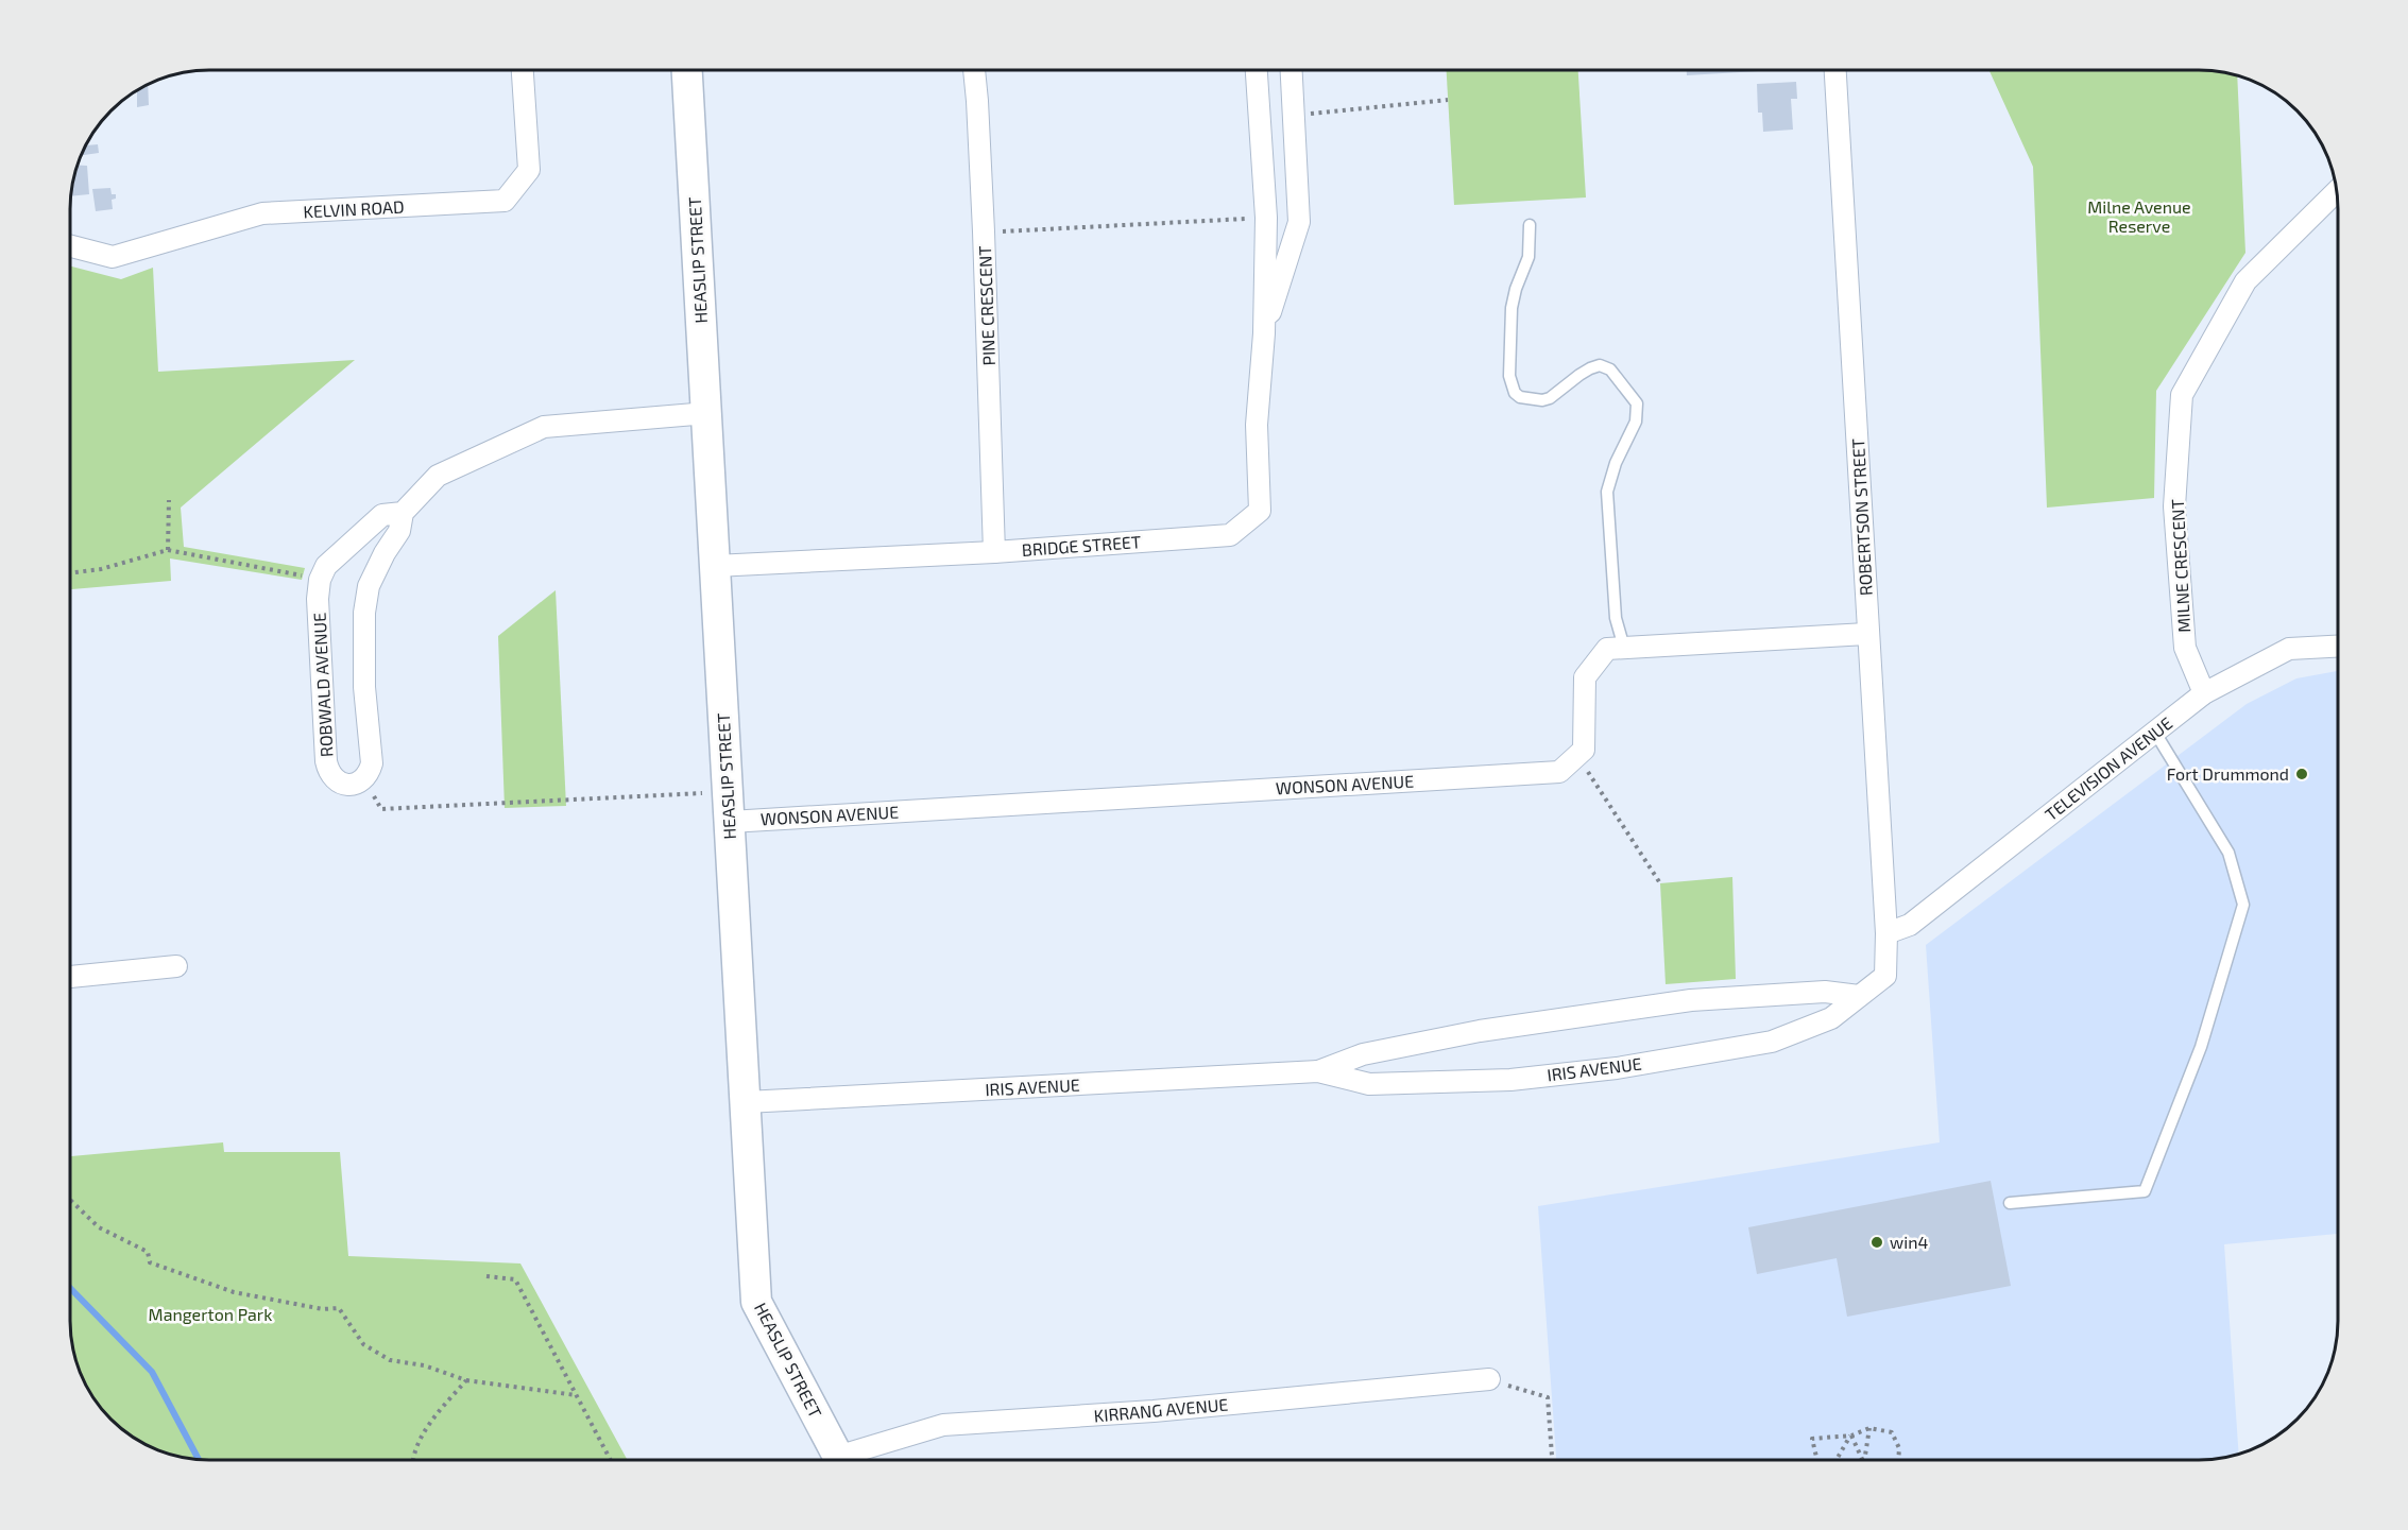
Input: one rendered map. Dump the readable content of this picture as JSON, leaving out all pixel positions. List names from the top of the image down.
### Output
{
  "streets": {
    "street": [
      "KELVIN ROAD",
      "HEASLIP STREET",
      "PINE CRESCENT",
      "ROBERTSON STREET",
      "BRIDGE STREET",
      "MILNE CRESCENT",
      "ROBWALD AVENUE",
      "TELEVISION AVENUE",
      "WONSON AVENUE",
      "IRIS AVENUE",
      "KIRRANG AVENUE"
    ]
  },
  "crossings": [
    ["HEASLIP STREET", "BRIDGE STREET"],
    ["HEASLIP STREET", "WONSON AVENUE"],
    ["HEASLIP STREET", "IRIS AVENUE"],
    ["PINE CRESCENT", "BRIDGE STREET"],
    ["ROBERTSON STREET", "TELEVISION AVENUE"],
    ["ROBERTSON STREET", "IRIS AVENUE"],
    ["MILNE CRESCENT", "TELEVISION AVENUE"]
  ],
  "parks": ["Milne Avenue Reserve", "Mangerton Park"],
  "places": ["Fort Drummond", "win4"]
}
